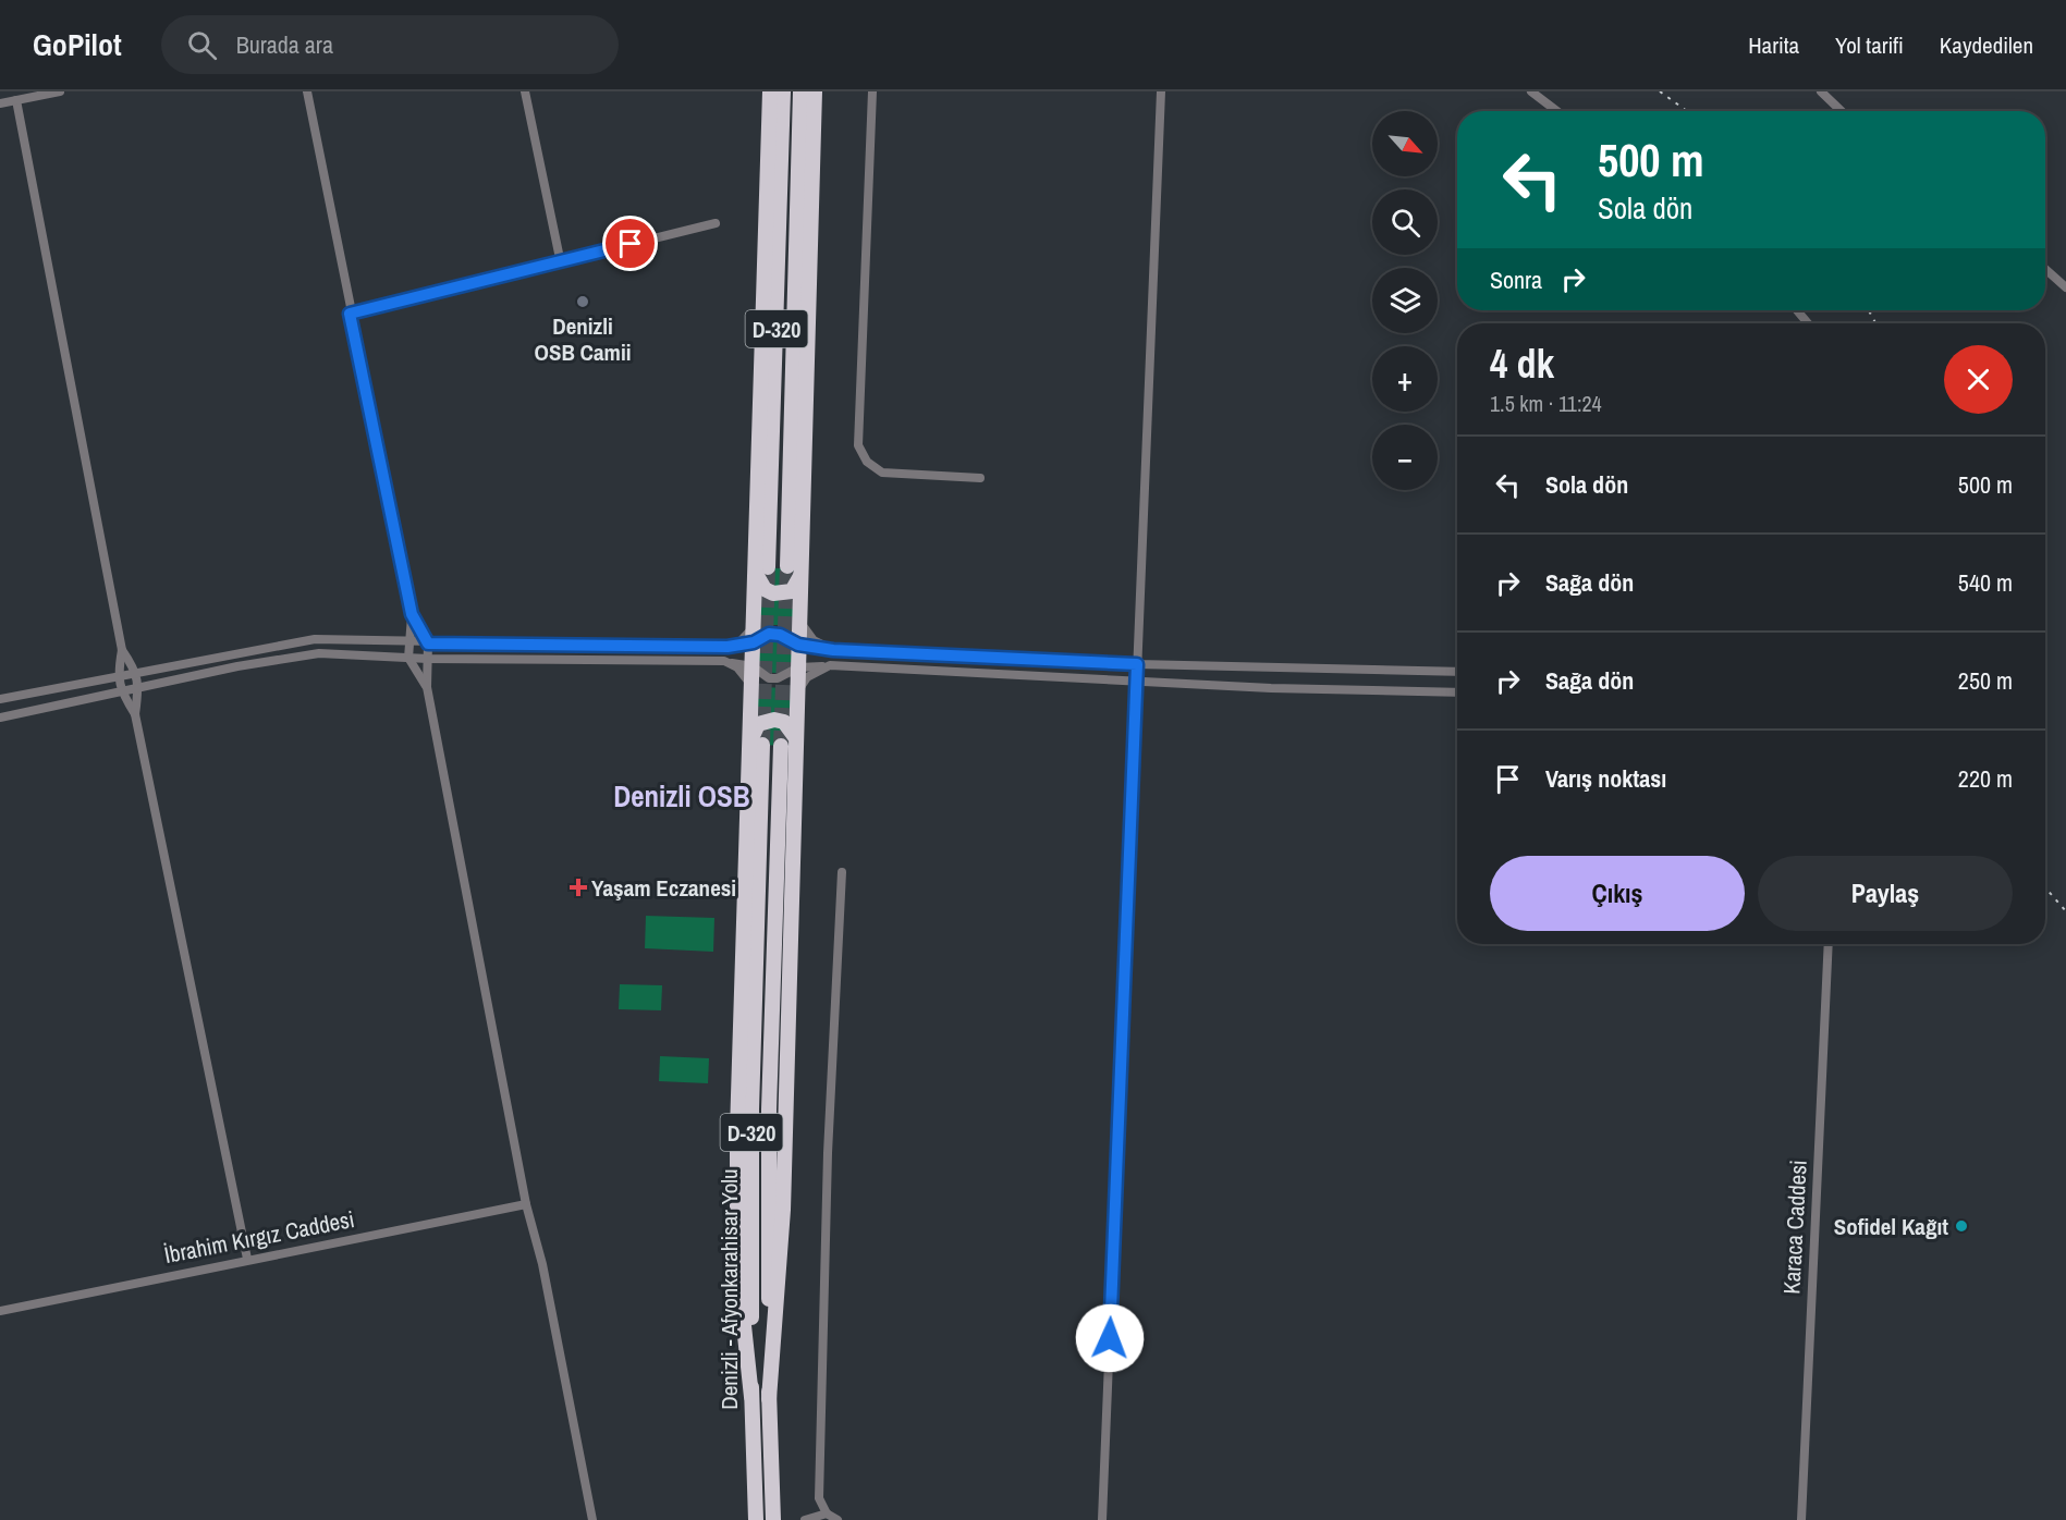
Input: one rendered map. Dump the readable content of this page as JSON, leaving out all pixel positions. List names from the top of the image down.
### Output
{
  "streets": {
    "highway": ["D-320", "Denizli - Afyonkarahisar Yolu"],
    "street": ["Karaca Caddesi", "İbrahim Kırgız Caddesi"]
  },
  "districts": ["Denizli OSB"],
  "places": {
    "other": ["Denizli OSB Camii", "Sofidel Kağıt"],
    "health": ["Yaşam Eczanesi"]
  },
  "north": "bottom right",
  "page": {
    "header": "GoPilot",
    "search": "Burada ara",
    "nav": ["Harita", "Yol tarifi", "Kaydedilen"],
    "map_buttons": ["+", "−"],
    "turn": ["500 m", "Sola dön"],
    "then": "Sonra",
    "heading": ["4 dk", "1.5 km · 11:24"],
    "list": [
      {
        "name": "Sola dön",
        "value": "500 m"
      },
      {
        "name": "Sağa dön",
        "value": "540 m"
      },
      {
        "name": "Sağa dön",
        "value": "250 m"
      },
      {
        "name": "Varış noktası",
        "value": "220 m"
      }
    ],
    "buttons": ["Çıkış", "Paylaş"]
  }
}
